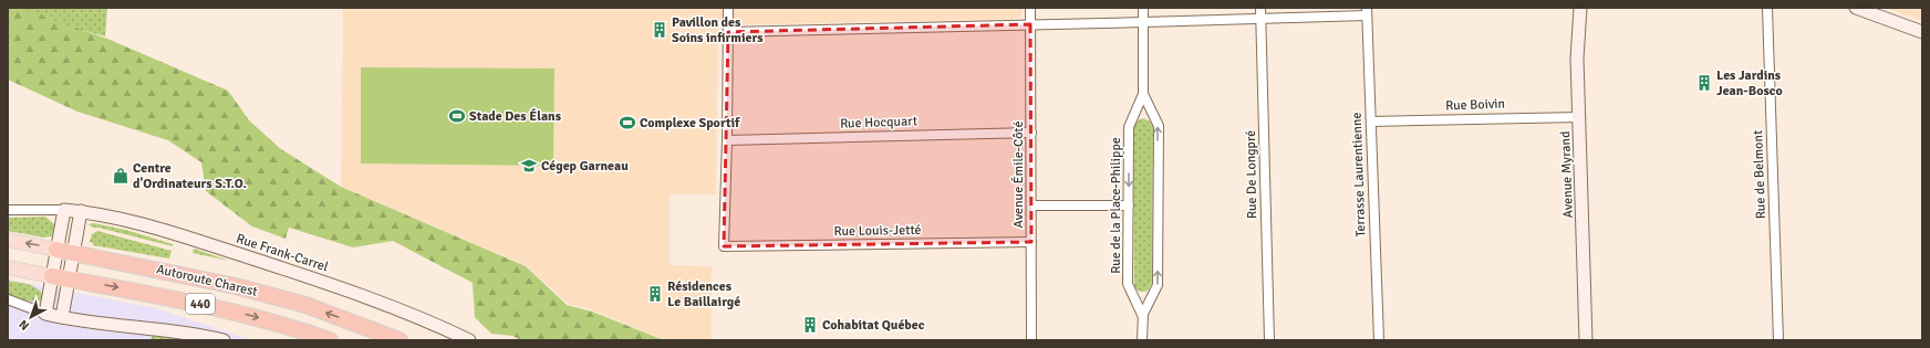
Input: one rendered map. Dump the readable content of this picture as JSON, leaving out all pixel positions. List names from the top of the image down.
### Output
{
  "streets": {
    "highway": ["Autoroute Charest", "440"],
    "street": [
      "Rue Boivin",
      "Rue Hocquart",
      "Avenue Émile-Côté",
      "Rue De Longpré",
      "Terrasse Laurentienne",
      "Avenue Myrand",
      "Rue de Belmont",
      "Rue de la Place-Philippe",
      "Rue Louis-Jetté",
      "Rue Frank-Carrel"
    ]
  },
  "crossings": [
    ["Rue Boivin", "Terrasse Laurentienne"],
    ["Rue Boivin", "Avenue Myrand"],
    ["Rue Hocquart", "Avenue Émile-Côté"],
    ["Rue Hocquart", "Rue Louis-Jetté"],
    ["Avenue Émile-Côté", "Rue Louis-Jetté"]
  ],
  "places": {
    "building": [
      "Pavillon des Soins infirmiers",
      "Les Jardins Jean-Bosco",
      "Résidences Le Baillairgé",
      "Cohabitat Québec"
    ],
    "sports": ["Stade Des Élans", "Complexe Sportif"],
    "school or university": ["Cégep Garneau"],
    "shop": ["Centre d'Ordinateurs S.T.O."]
  },
  "north": "bottom left"
}
